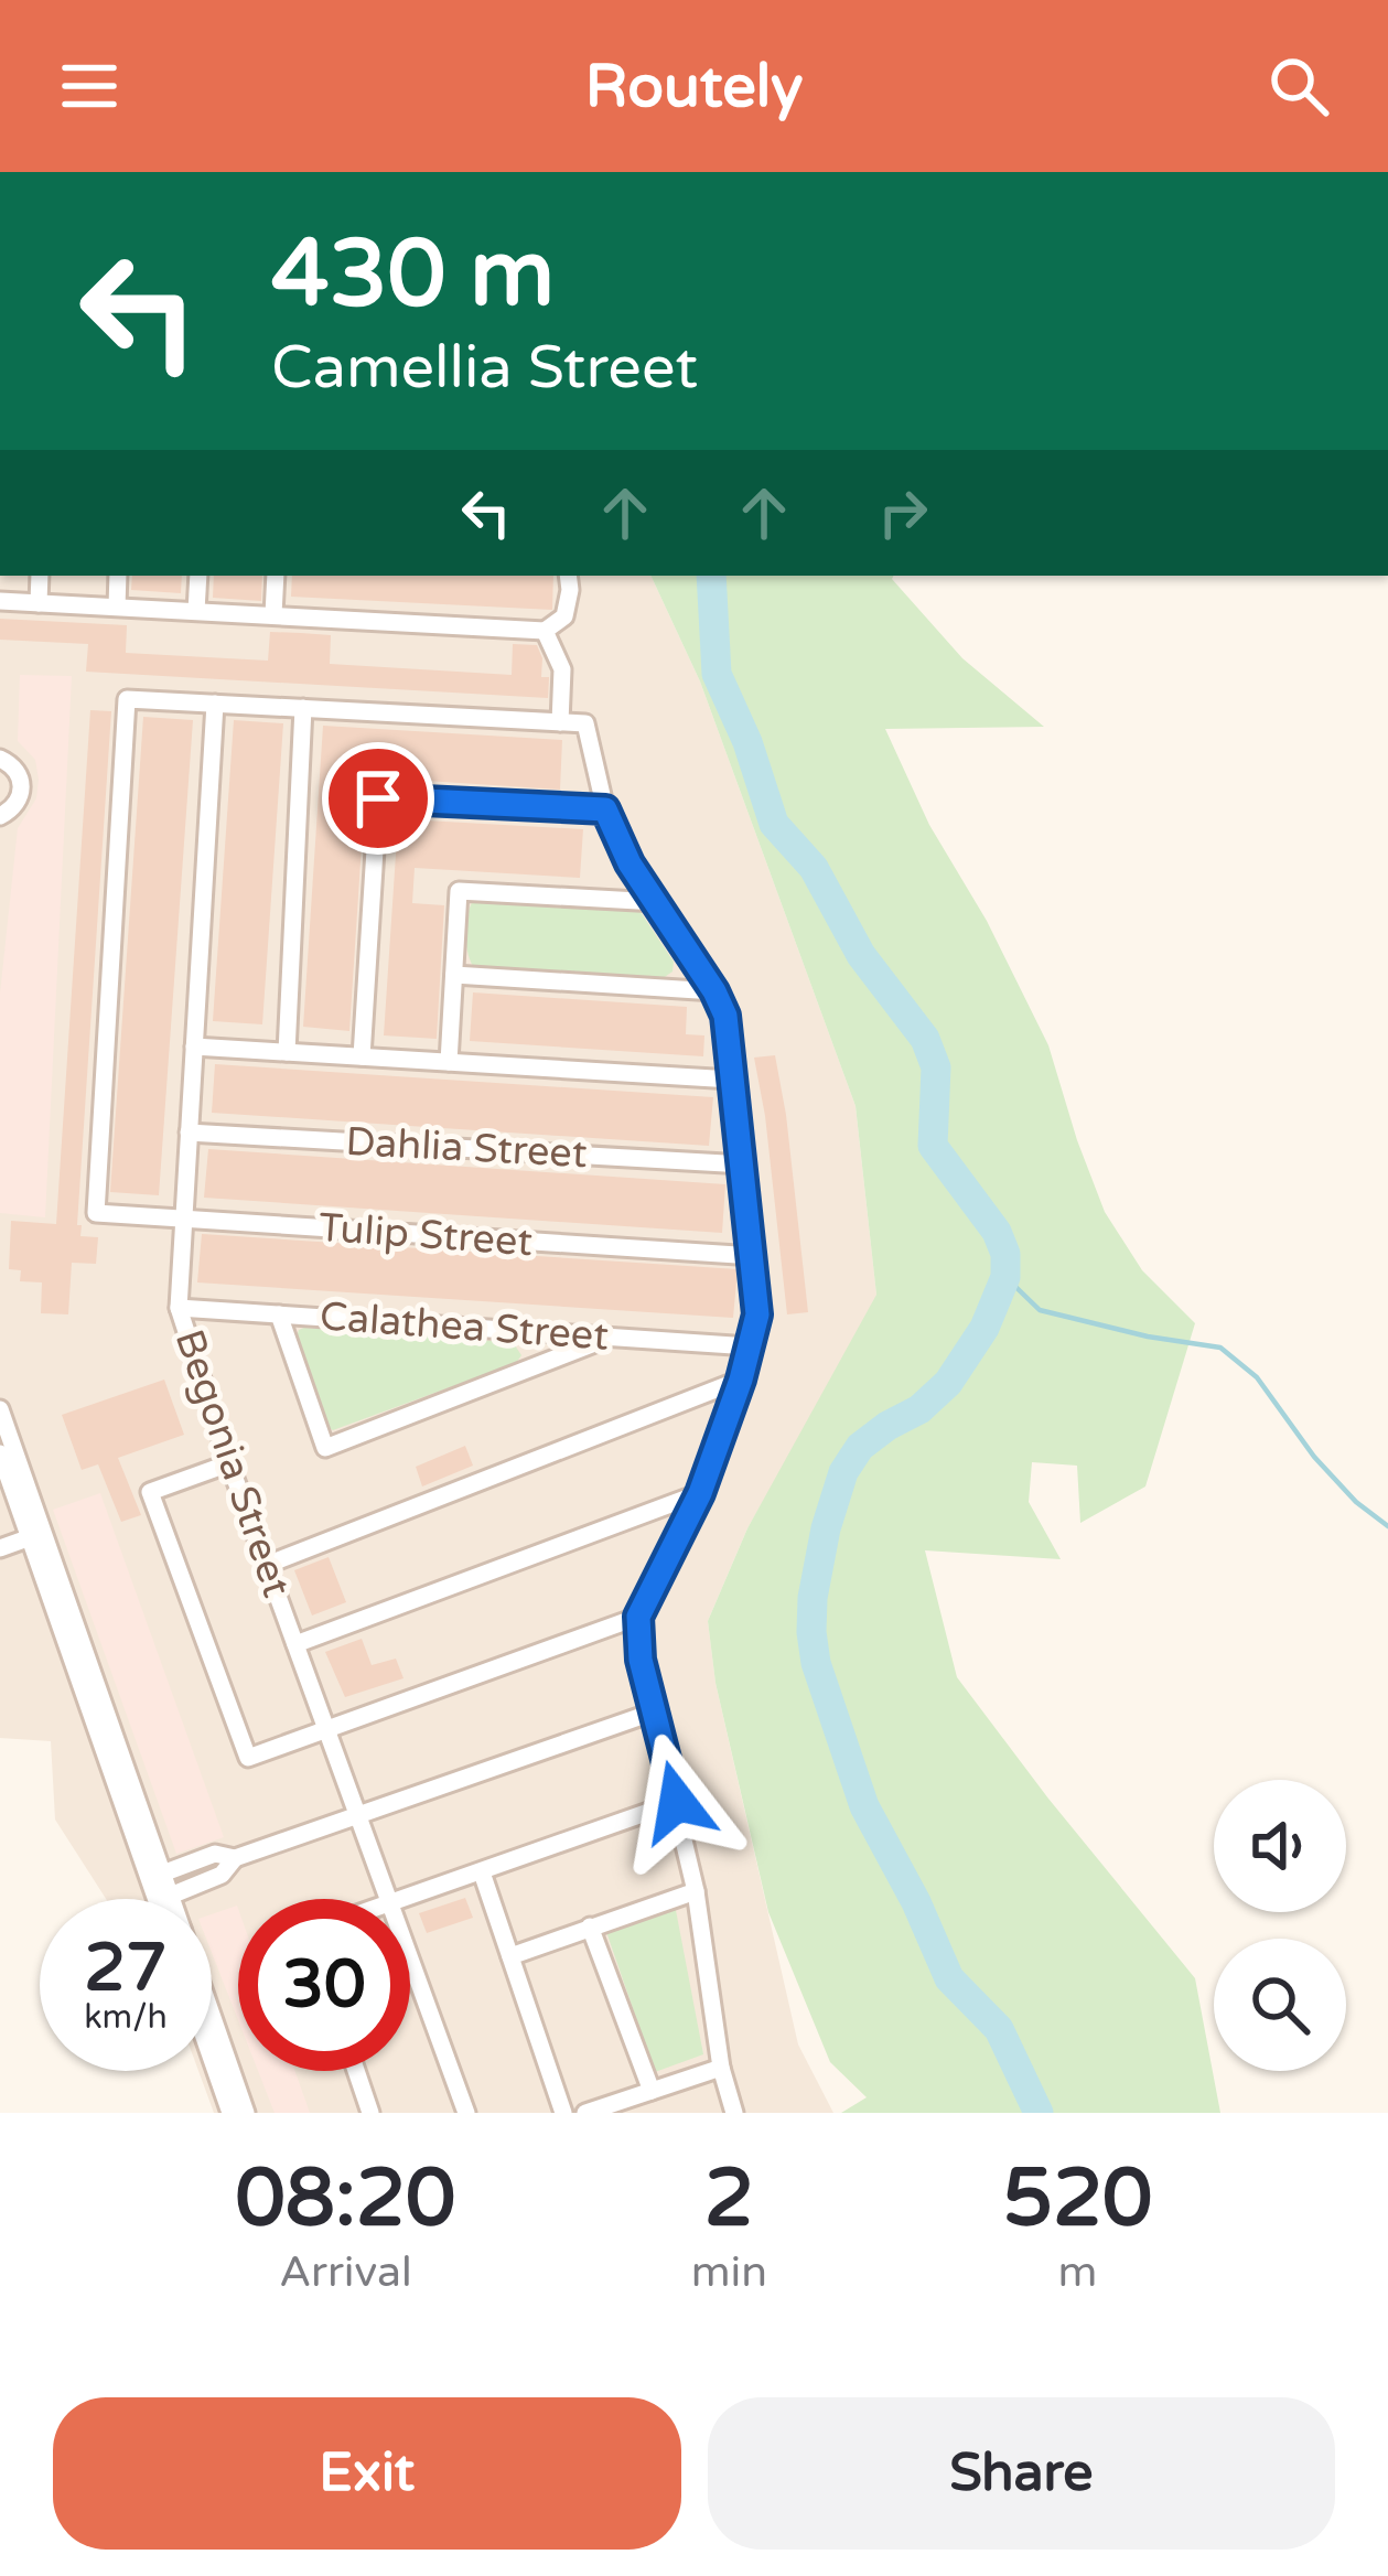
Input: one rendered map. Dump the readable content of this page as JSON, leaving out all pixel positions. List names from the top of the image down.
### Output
{
  "streets": {
    "street": [
      "Dahlia Street",
      "Tulip Street",
      "Calathea Street",
      "Begonia Street"
    ]
  },
  "crossings": [
    ["Dahlia Street", "Begonia Street"],
    ["Tulip Street", "Begonia Street"],
    ["Calathea Street", "Begonia Street"]
  ],
  "page": {
    "header": "Routely",
    "turn": ["430 m", "Camellia Street"],
    "speed": "27 km/h",
    "limit": "30",
    "eta": [
      "08:20",
      "Arrival",
      "2",
      "min",
      "520",
      "m"
    ],
    "buttons": ["Exit", "Share"]
  }
}
